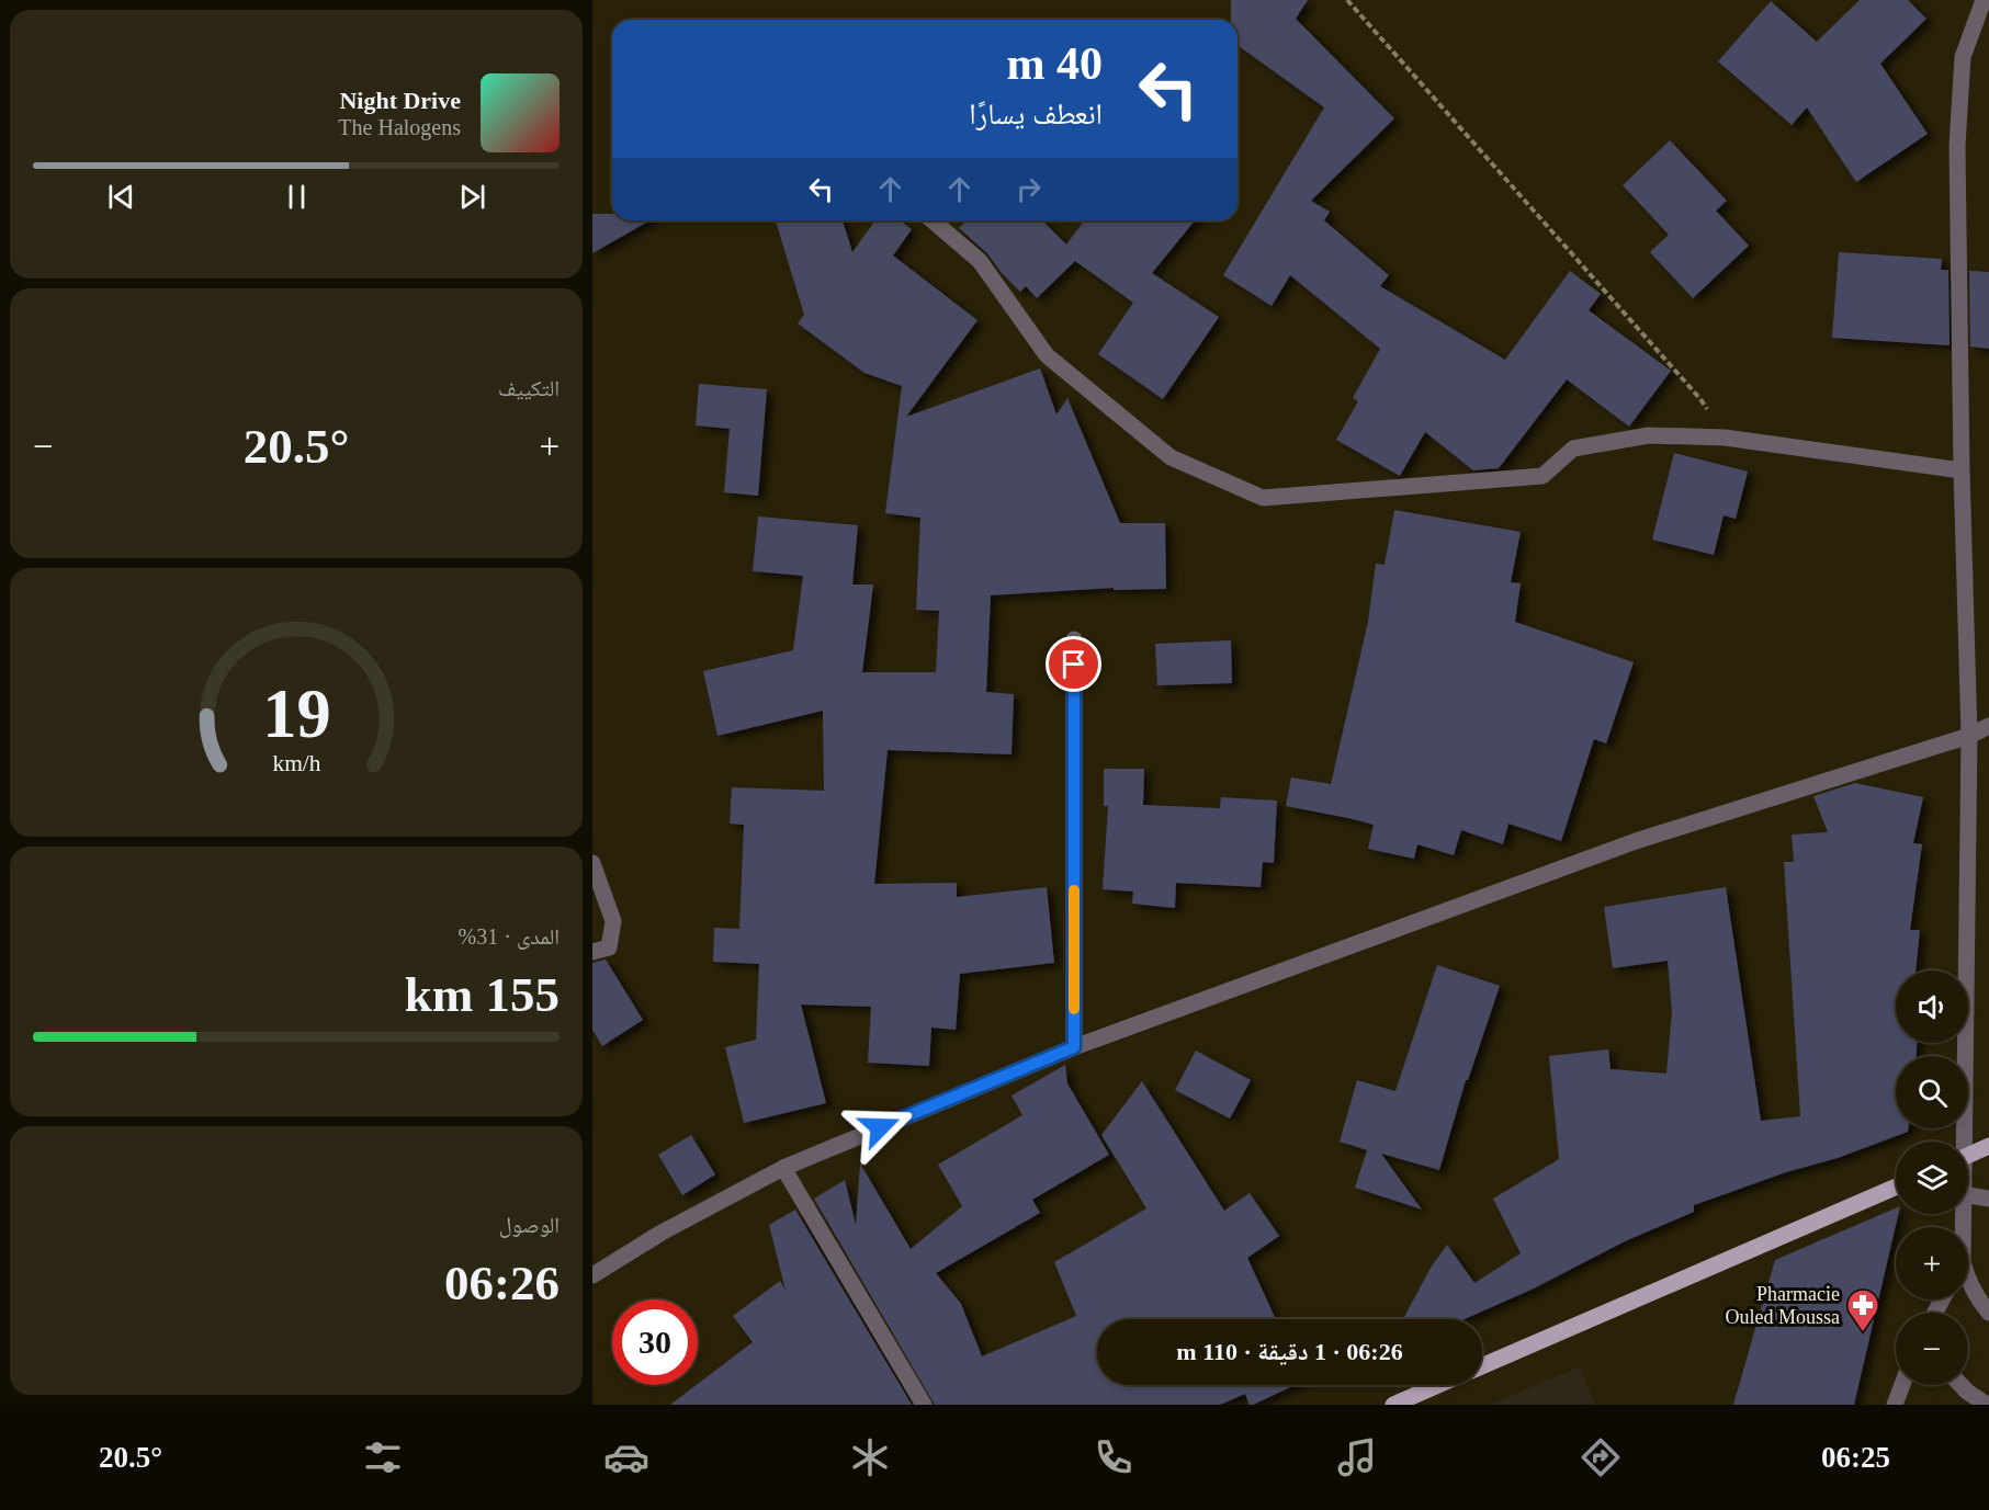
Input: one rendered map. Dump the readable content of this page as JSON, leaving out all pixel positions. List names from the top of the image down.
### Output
{
  "places": {
    "pharmacy": ["Pharmacie Ouled Moussa"]
  },
  "page": {
    "turn": ["40 m", "انعطف يسارًا"],
    "song": ["Night Drive", "The Halogens"],
    "tile": [
      "التكييف",
      ["المدى · 31%", "155 km"],
      ["الوصول", "06:26"]
    ],
    "heat": ["−", "20.5°", "+"],
    "map_buttons": ["+", "−"],
    "limit": "30",
    "trip": "06:26 · 1 دقيقة · 110 m",
    "tabs": ["06:25", "20.5°"],
    "gauge": ["19", "km/h"]
  }
}
